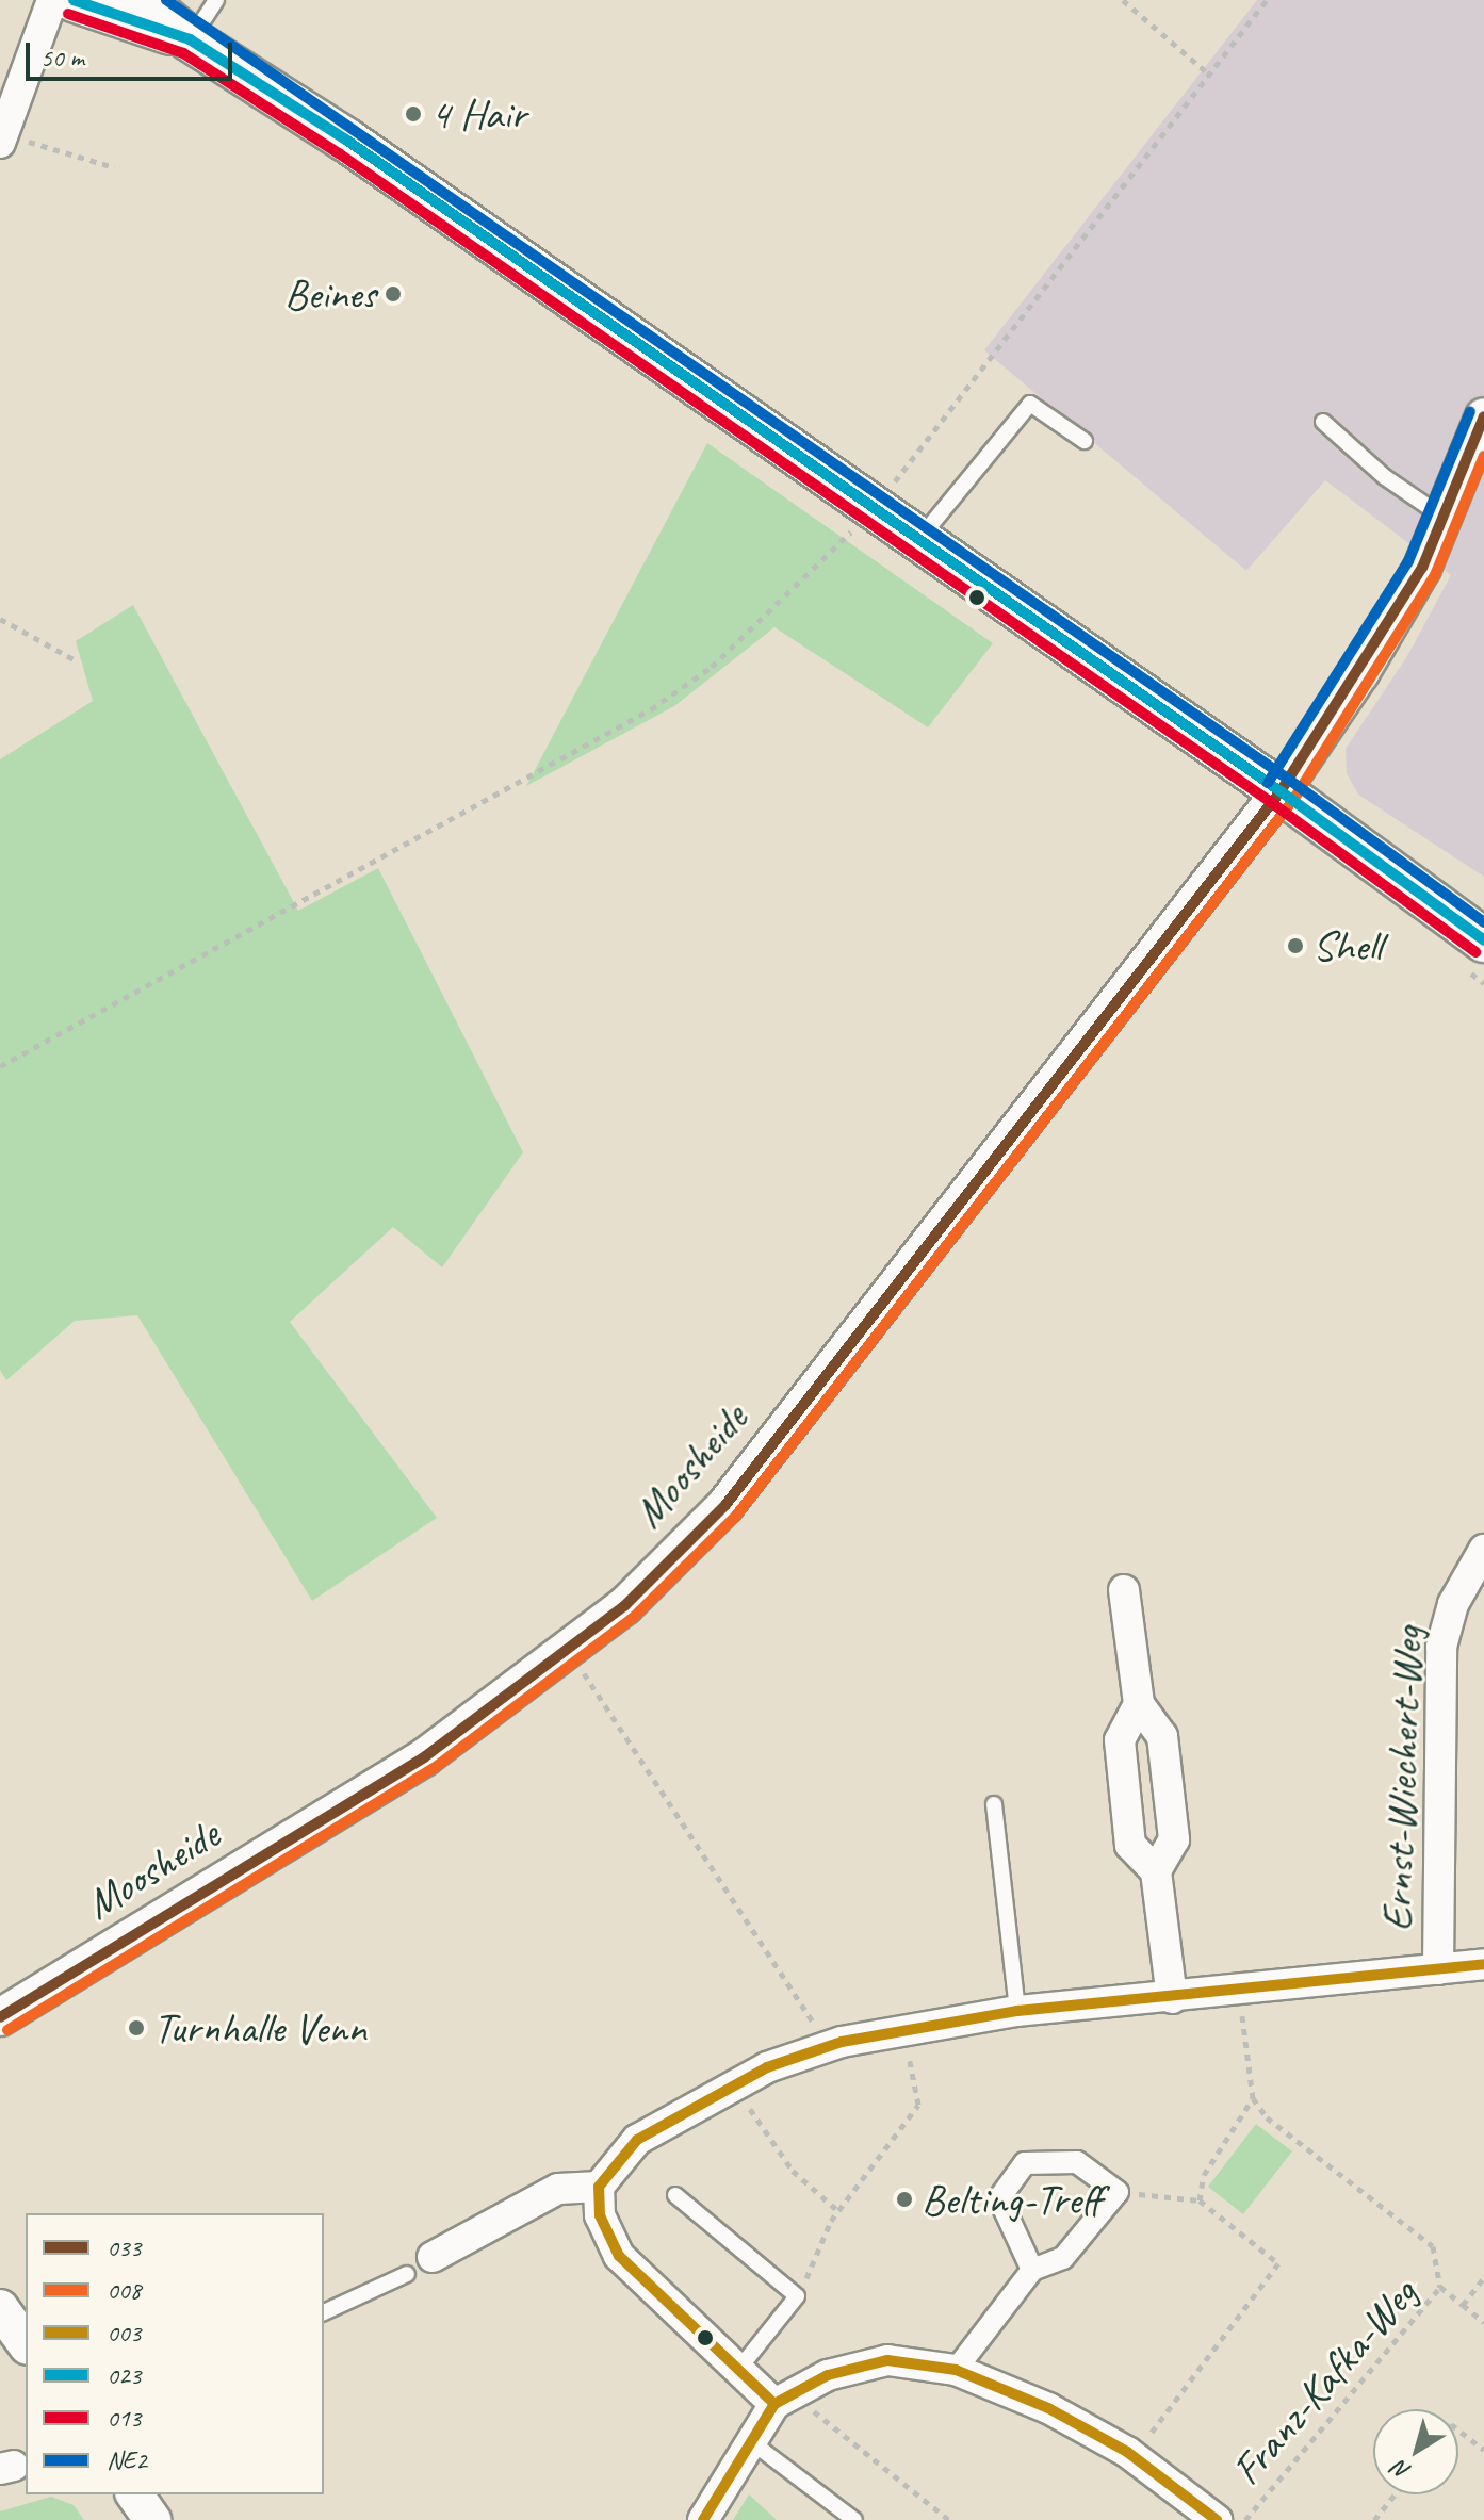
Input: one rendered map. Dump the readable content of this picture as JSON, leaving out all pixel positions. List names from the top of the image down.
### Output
{
  "streets": {
    "street": ["Moosheide", "Ernst-Wiechert-Weg"],
    "path": ["Franz-Kafka-Weg"]
  },
  "places": [
    "4 Hair",
    "Beines",
    "Shell",
    "Turnhalle Venn",
    "Belting-Treff"
  ],
  "lines": [
    "transit line 023",
    "transit line NE2",
    "transit line 013",
    "transit line 033",
    "transit line 008",
    "transit line 003"
  ],
  "legend": [
    "033",
    "008",
    "003",
    "023",
    "013",
    "NE2"
  ],
  "scale_bar": "50 m",
  "north": "bottom left"
}
